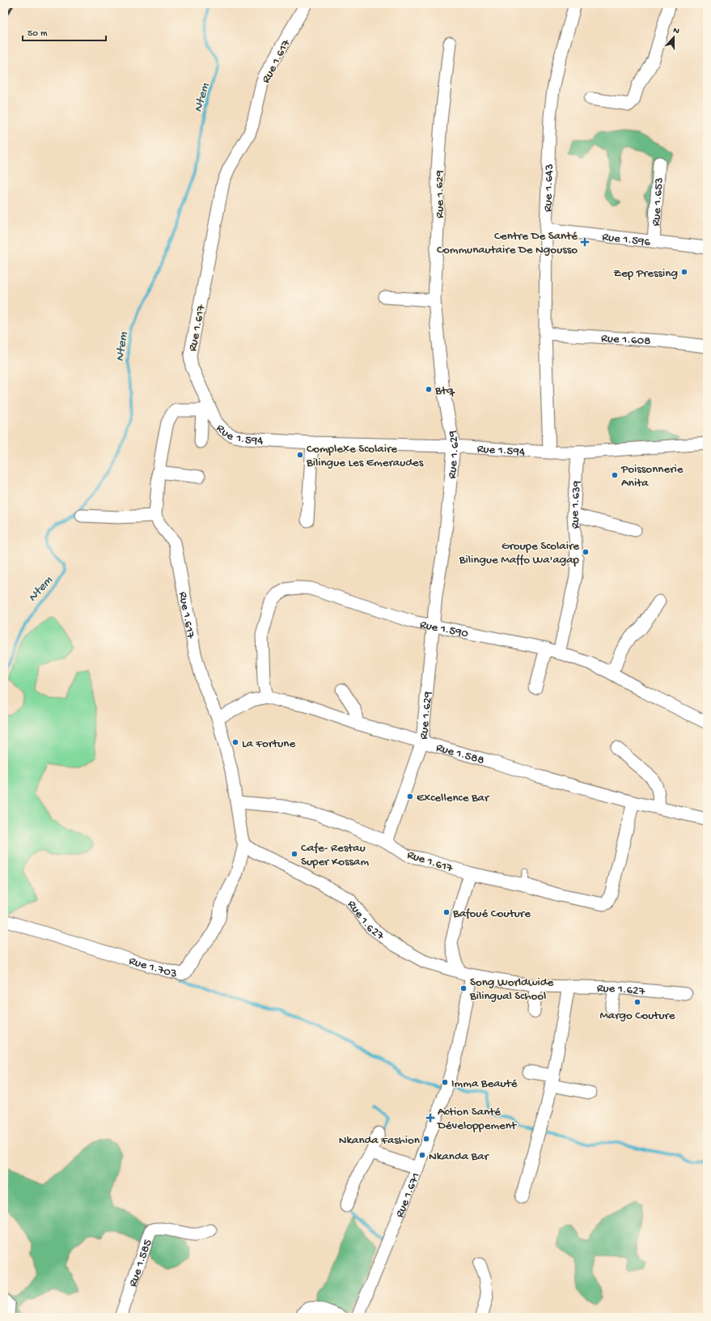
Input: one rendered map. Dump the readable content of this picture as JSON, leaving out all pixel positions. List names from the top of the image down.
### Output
{
  "streets": {
    "street": [
      "Rue 1.617",
      "Rue 1.643",
      "Rue 1.629",
      "Rue 1.653",
      "Rue 1.596",
      "Rue 1.608",
      "Rue 1.594",
      "Rue 1.639",
      "Rue 1.590",
      "Rue 1.588",
      "Rue 1.627",
      "Rue 1.703",
      "Rue 1.671",
      "Rue 1.585"
    ]
  },
  "crossings": [
    ["Rue 1.617", "Rue 1.629"],
    ["Rue 1.617", "Rue 1.594"],
    ["Rue 1.617", "Rue 1.588"],
    ["Rue 1.643", "Rue 1.596"],
    ["Rue 1.643", "Rue 1.608"],
    ["Rue 1.643", "Rue 1.594"],
    ["Rue 1.629", "Rue 1.594"],
    ["Rue 1.629", "Rue 1.590"],
    ["Rue 1.629", "Rue 1.588"],
    ["Rue 1.653", "Rue 1.596"],
    ["Rue 1.594", "Rue 1.639"],
    ["Rue 1.639", "Rue 1.590"],
    ["Rue 1.590", "Rue 1.588"],
    ["Rue 1.627", "Rue 1.703"],
    ["Rue 1.627", "Rue 1.671"]
  ],
  "water": ["Ntem"],
  "places": {
    "health": ["Centre De Santé Communautaire De Ngousso", "Action Santé Développement"],
    "other": [
      "Zep Pressing",
      "Btq",
      "Complexe Scolaire Bilingue Les Emeraudes",
      "Poissonnerie Anita",
      "Groupe Scolaire Bilingue Maffo Wa'agap",
      "La Fortune",
      "Excellence Bar",
      "Cafe- Restau Super Kossam",
      "Bafoué Couture",
      "Song Worldwide Bilingual School",
      "Margo Couture",
      "Imma Beauté",
      "Nkanda Fashion",
      "Nkanda Bar"
    ]
  },
  "scale_bar": "50 m",
  "north": "top"
}
